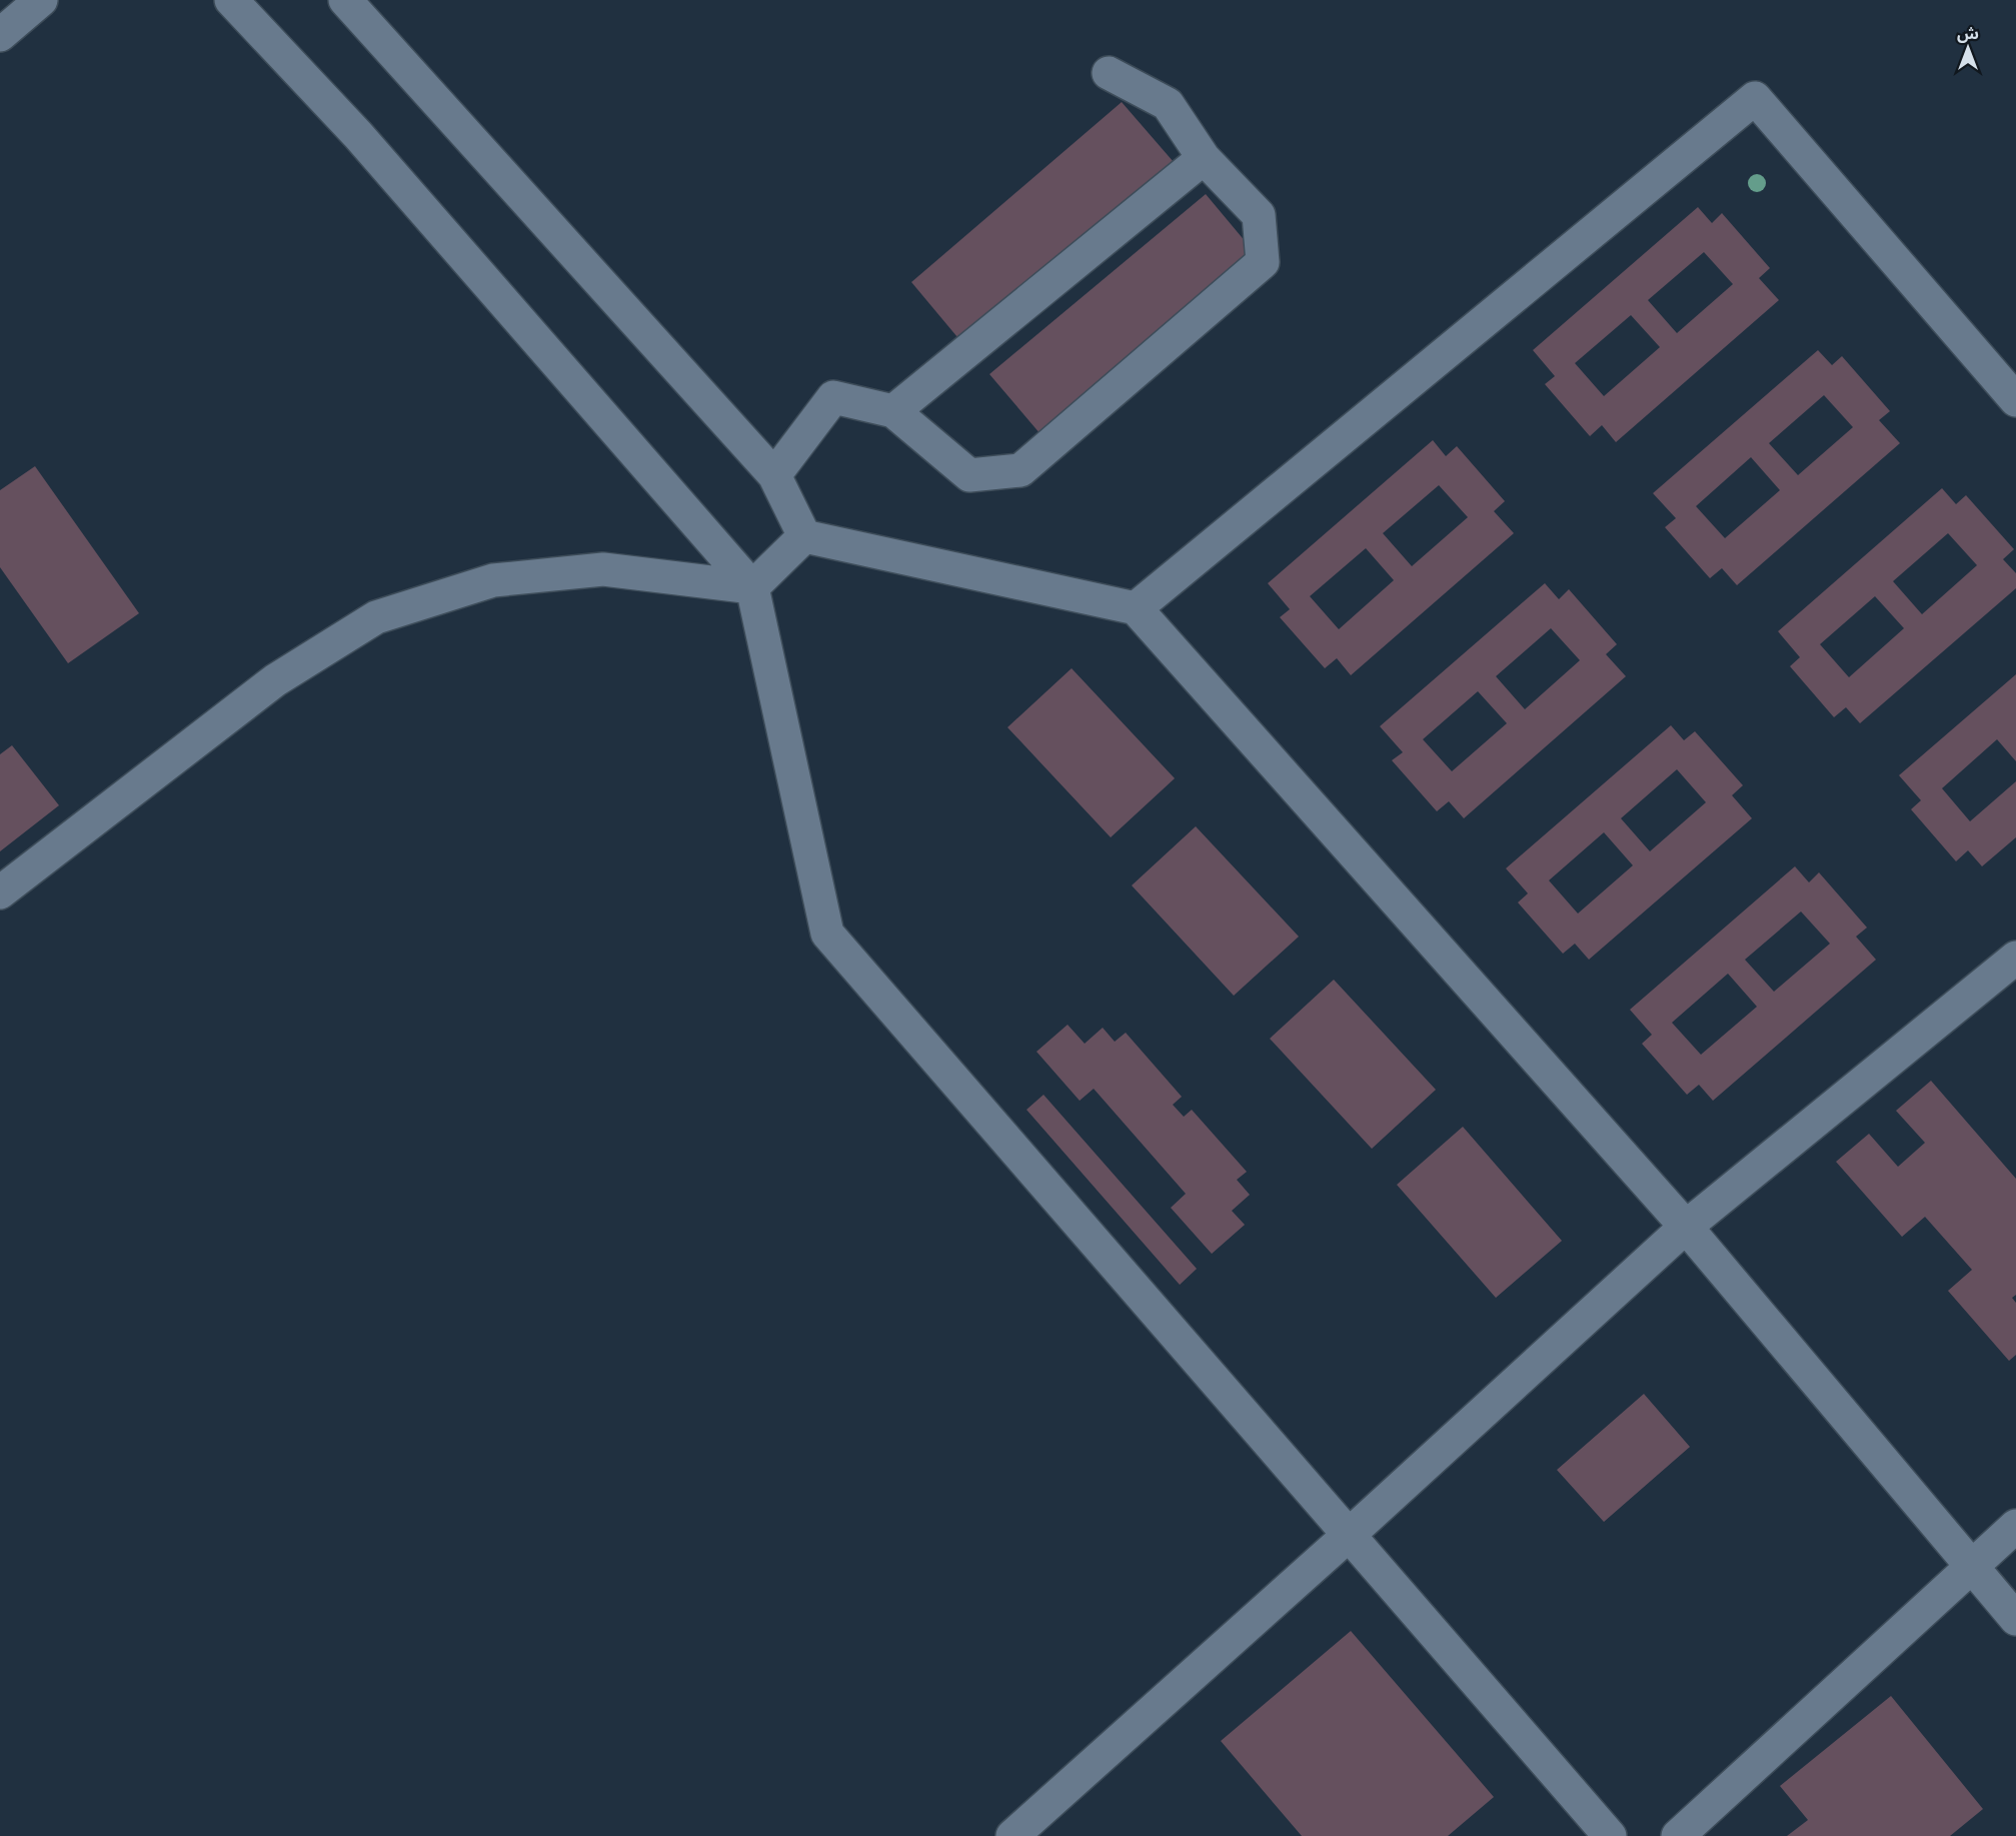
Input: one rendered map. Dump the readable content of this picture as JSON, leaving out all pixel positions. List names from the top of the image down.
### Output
{
  "north": "top"
}
